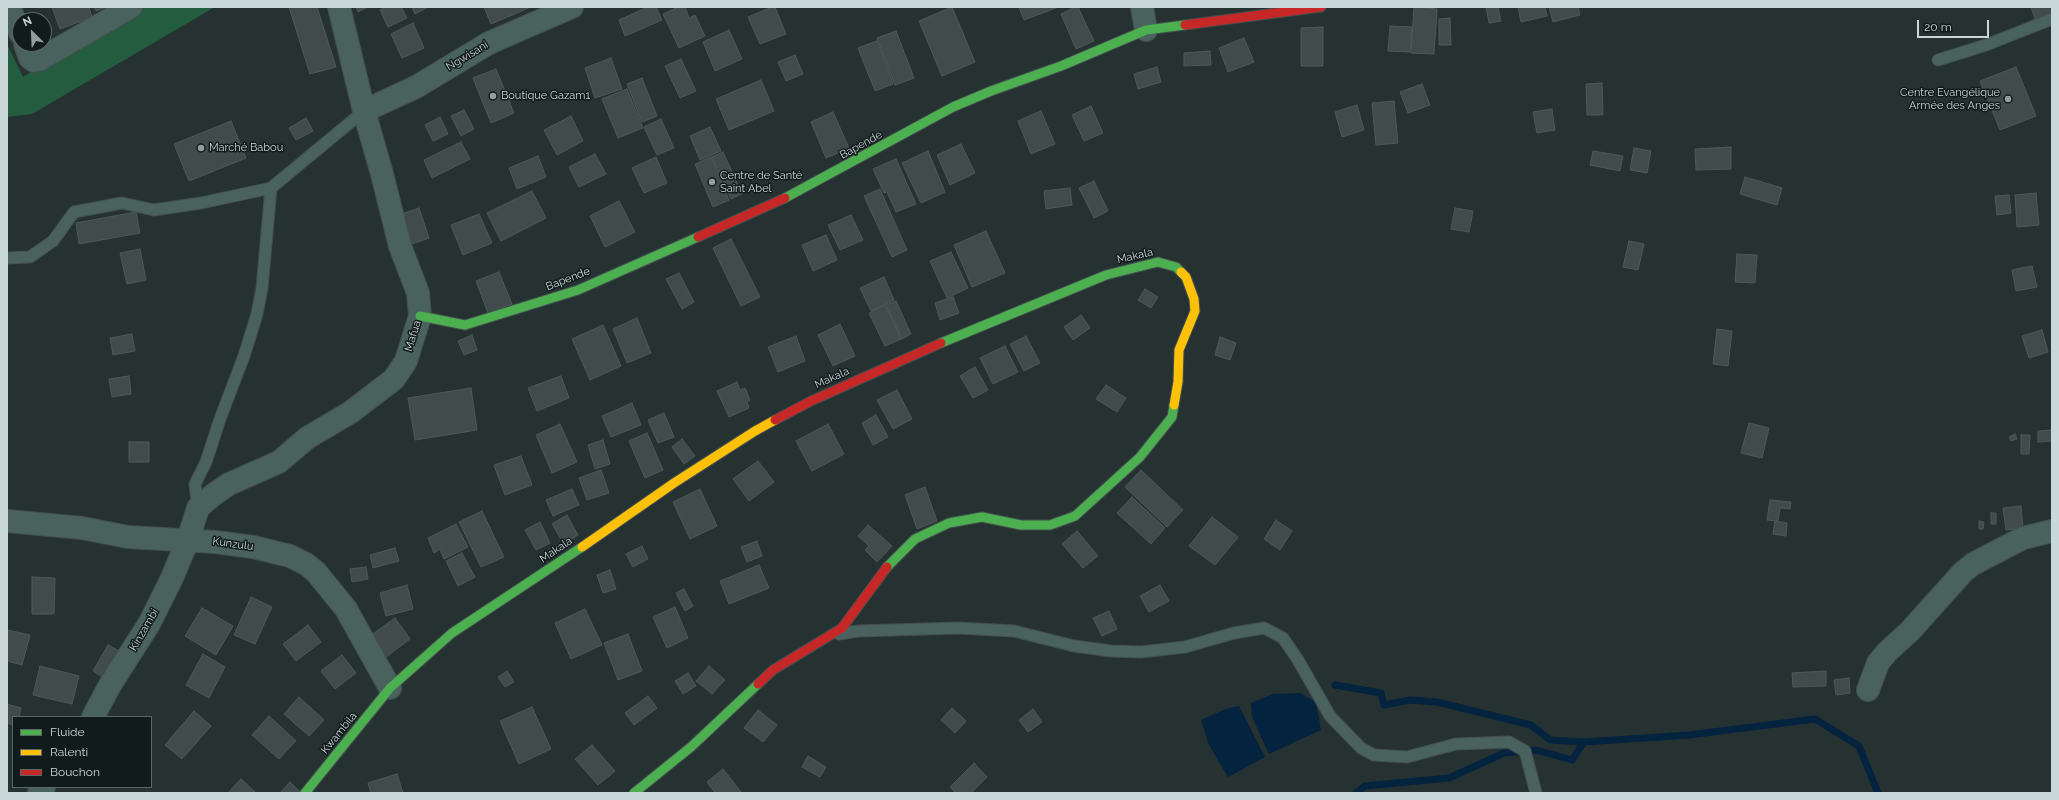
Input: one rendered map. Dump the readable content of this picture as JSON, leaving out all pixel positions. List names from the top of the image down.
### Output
{
  "streets": {
    "street": [
      "Ngwisani",
      "Bapende",
      "Makala",
      "Mafua",
      "Kunzulu",
      "Kinzambi",
      "Kwambila"
    ]
  },
  "crossings": [
    ["Ngwisani", "Mafua"],
    ["Bapende", "Mafua"],
    ["Makala", "Kunzulu"],
    ["Makala", "Kwambila"],
    ["Kunzulu", "Kinzambi"],
    ["Kunzulu", "Kwambila"]
  ],
  "places": [
    "Boutique Gazam1",
    "Centre Evangélique Armée des Anges",
    "Marché Babou",
    "Centre de Santé Saint Abel"
  ],
  "legend": ["Fluide", "Ralenti", "Bouchon"],
  "scale_bar": "20 m",
  "north": "top left"
}
